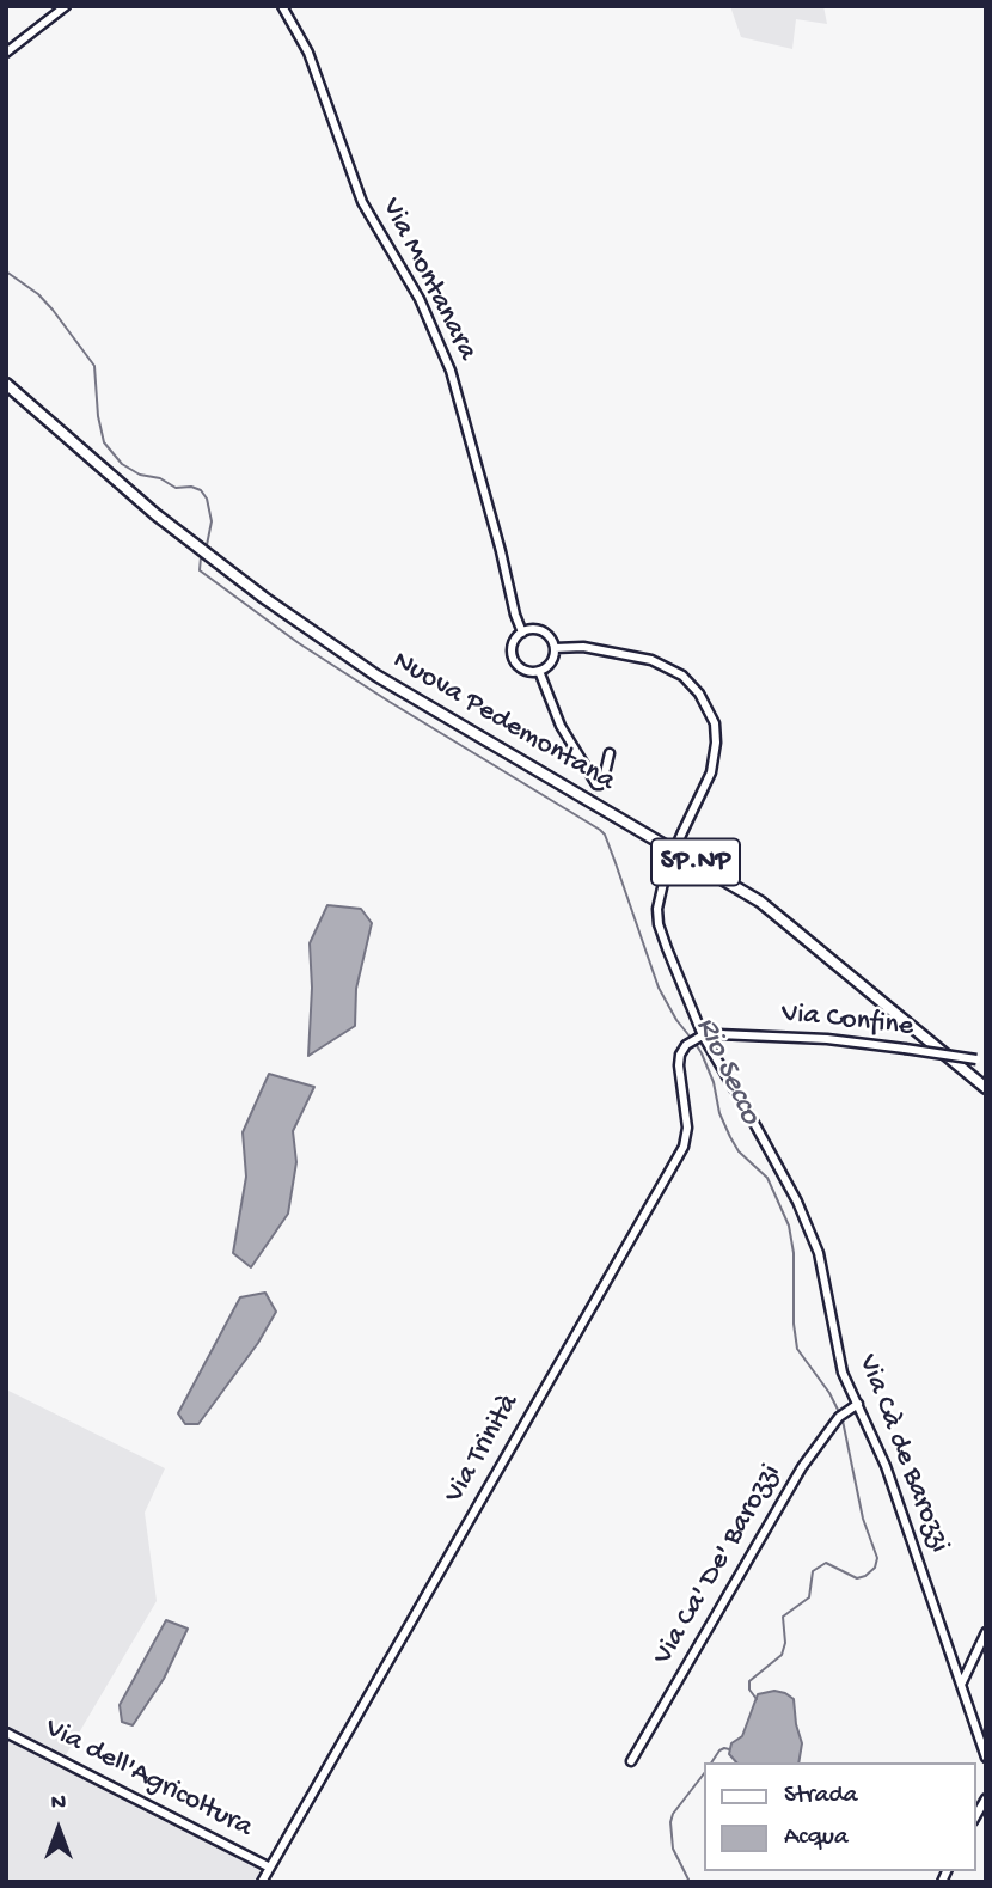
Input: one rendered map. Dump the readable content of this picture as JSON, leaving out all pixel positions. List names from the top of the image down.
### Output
{
  "streets": {
    "main road": ["Nuova Pedemontana", "SP.NP"],
    "street": [
      "Via Montanara",
      "Via Confine",
      "Via Trinità",
      "Via Cà de Barozzi",
      "Via Ca' De' Barozzi",
      "Via dell'Agricoltura"
    ]
  },
  "crossings": [
    ["Via Confine", "Via Trinità"],
    ["Via Confine", "Via Cà de Barozzi"],
    ["Via Trinità", "Via Cà de Barozzi"],
    ["Via Trinità", "Via dell'Agricoltura"],
    ["Via Cà de Barozzi", "Via Ca' De' Barozzi"]
  ],
  "water": ["Rio Secco"],
  "legend": ["Strada", "Acqua"],
  "north": "top"
}
